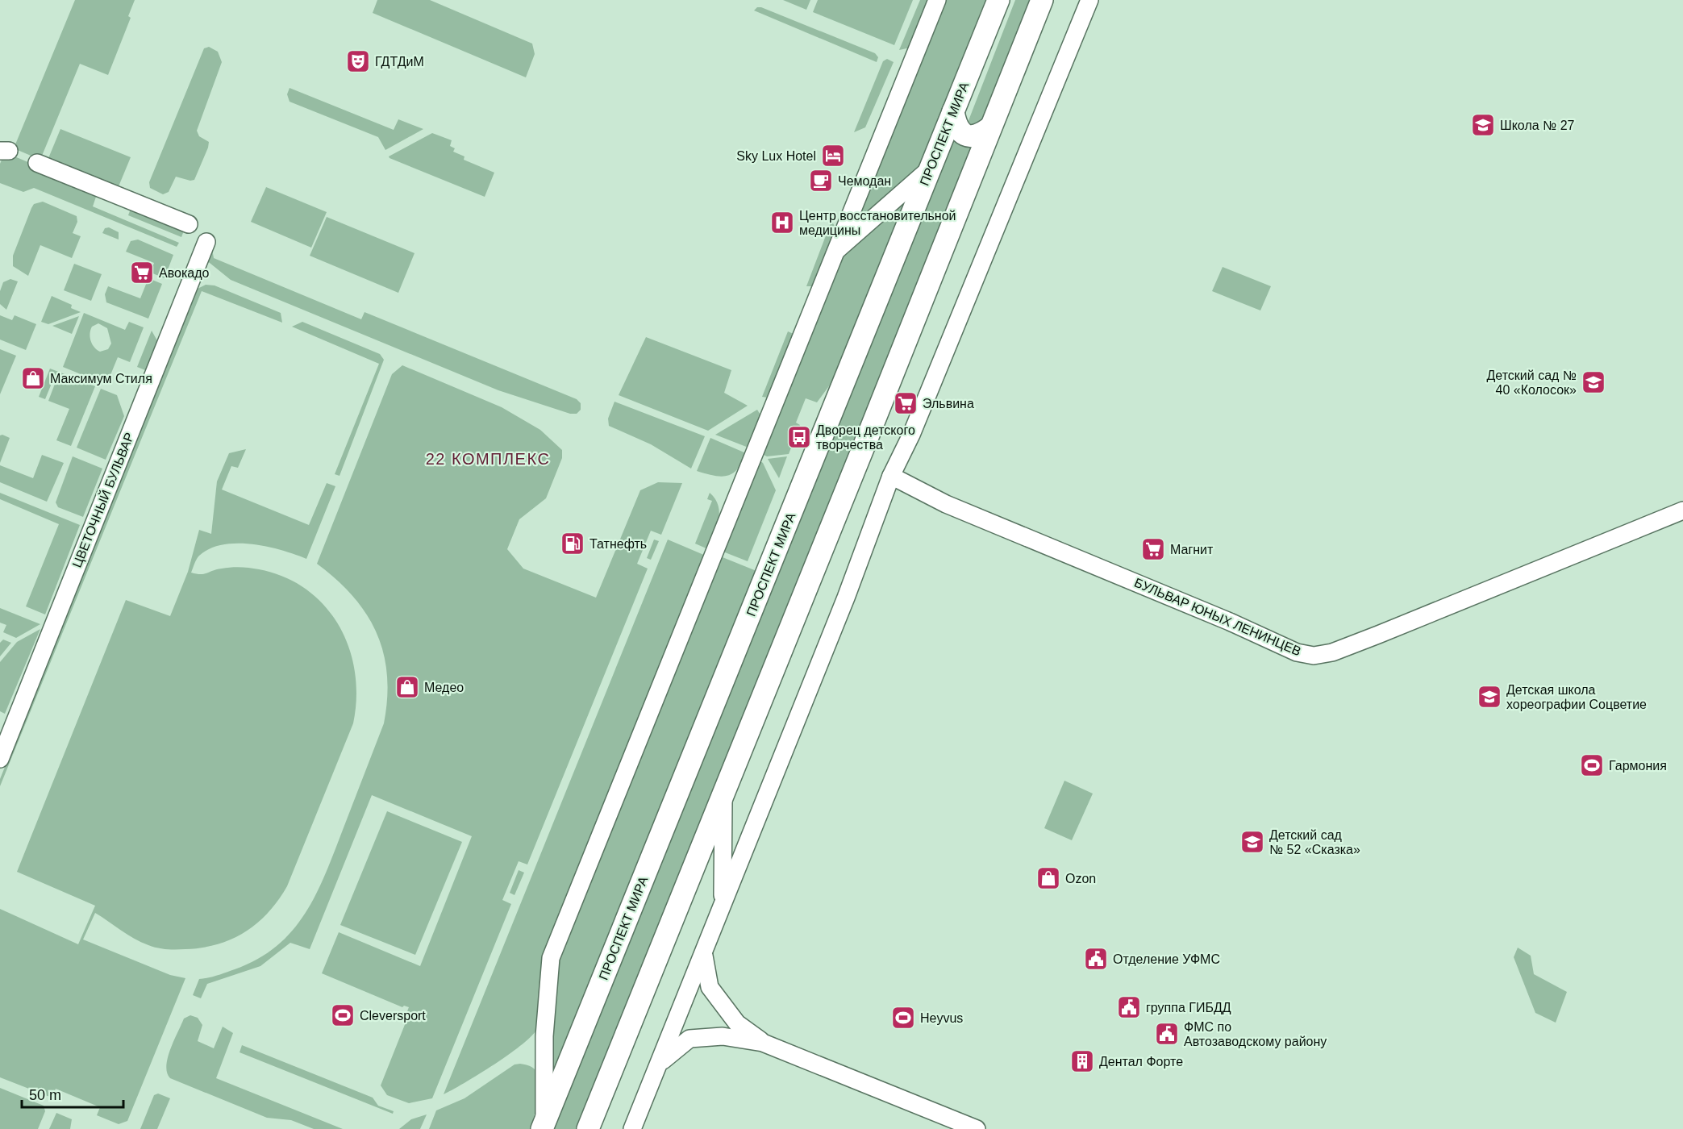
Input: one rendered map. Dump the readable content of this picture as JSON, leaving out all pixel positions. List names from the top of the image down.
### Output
{
  "streets": {
    "main road": ["ПРОСПЕКТ МИРА"],
    "street": ["ЦВЕТОЧНЫЙ БУЛЬВАР", "БУЛЬВАР ЮНЫХ ЛЕНИНЦЕВ"]
  },
  "districts": ["22 КОМПЛЕКС"],
  "places": {
    "theatre": ["ГДТДиМ"],
    "school or university": [
      "Школа № 27",
      "Детский сад № 40 «Колосок»",
      "Детская школа хореографии Соцветие",
      "Детский сад № 52 «Сказка»"
    ],
    "hotel": ["Sky Lux Hotel"],
    "cafe": ["Чемодан"],
    "hospital": ["Центр восстановительной медицины"],
    "supermarket": ["Авокадо", "Эльвина", "Магнит"],
    "shop": ["Максимум Стиля", "Медео", "Ozon"],
    "bus stop": ["Дворец детского творчества"],
    "fuel station": ["Татнефть"],
    "sports": ["Гармония", "Cleversport", "Heyvus"],
    "public building": ["Отделение УФМС", "группа ГИБДД", "ФМС по Автозаводскому району"],
    "building": ["Дентал Форте"]
  },
  "scale_bar": "50 m"
}
